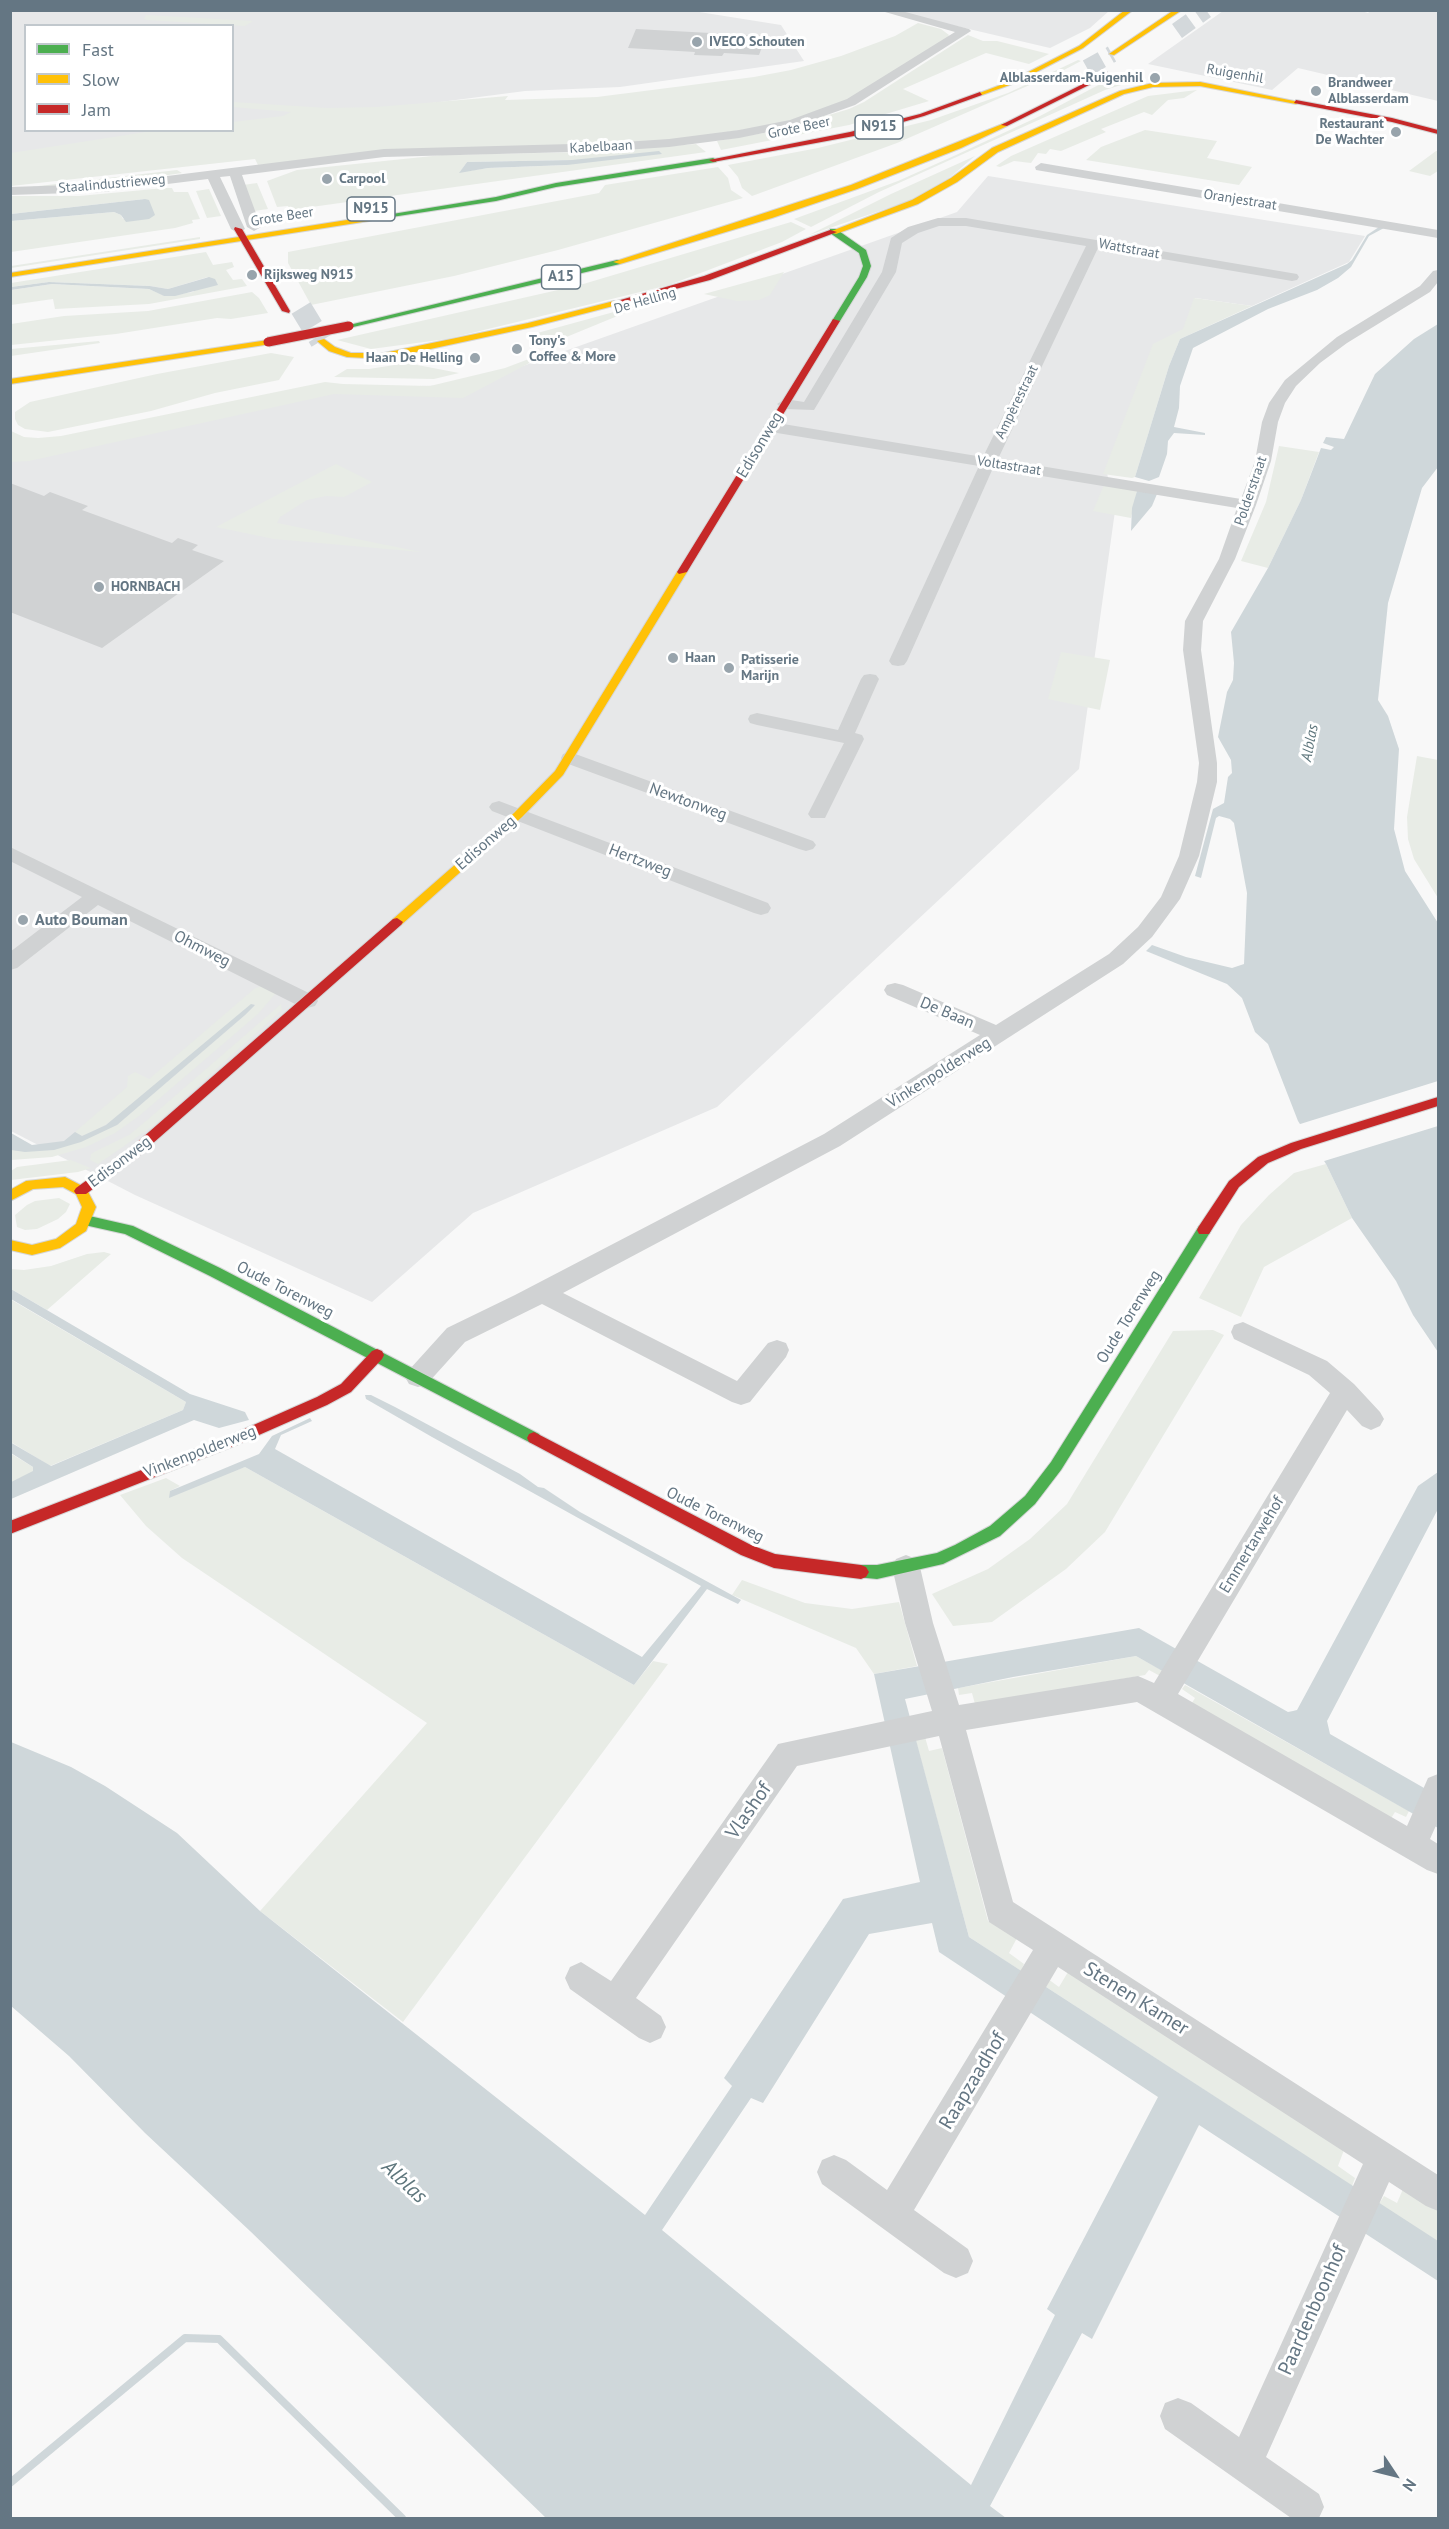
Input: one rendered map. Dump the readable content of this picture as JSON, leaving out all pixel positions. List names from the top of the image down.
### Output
{
  "streets": {
    "main road": [
      "Ruigenhil",
      "N915",
      "Grote Beer",
      "A15",
      "De Helling",
      "Edisonweg",
      "Vinkenpolderweg",
      "Oude Torenweg"
    ],
    "street": [
      "Kabelbaan",
      "Staalindustrieweg",
      "Oranjestraat",
      "Wattstraat",
      "Ampèrestraat",
      "Voltastraat",
      "Polderstraat",
      "Newtonweg",
      "Hertzweg",
      "Ohmweg",
      "De Baan",
      "Emmertarwehof",
      "Vlashof",
      "Stenen Kamer",
      "Raapzaadhof",
      "Paardenboonhof"
    ]
  },
  "crossings": [
    ["Ruigenhil", "De Helling"],
    ["Kabelbaan", "Staalindustrieweg"],
    ["Wattstraat", "Ampèrestraat"],
    ["Wattstraat", "Edisonweg"],
    ["Ampèrestraat", "Voltastraat"],
    ["Edisonweg", "Voltastraat"],
    ["Edisonweg", "Newtonweg"],
    ["Edisonweg", "Hertzweg"],
    ["Edisonweg", "Ohmweg"],
    ["Voltastraat", "Polderstraat"],
    ["Polderstraat", "Vinkenpolderweg"],
    ["De Baan", "Vinkenpolderweg"],
    ["Vinkenpolderweg", "Oude Torenweg"],
    ["Oude Torenweg", "Stenen Kamer"],
    ["Vlashof", "Stenen Kamer"],
    ["Stenen Kamer", "Raapzaadhof"],
    ["Stenen Kamer", "Paardenboonhof"]
  ],
  "water": ["Alblas"],
  "places": [
    "IVECO Schouten",
    "Alblasserdam-Ruigenhil",
    "Brandweer Alblasserdam",
    "Restaurant De Wachter",
    "Carpool",
    "Rijksweg N915",
    "Tony's Coffee & More",
    "Haan De Helling",
    "HORNBACH",
    "Haan",
    "Patisserie Marijn",
    "Auto Bouman"
  ],
  "legend": ["Fast", "Slow", "Jam"],
  "north": "bottom right"
}
